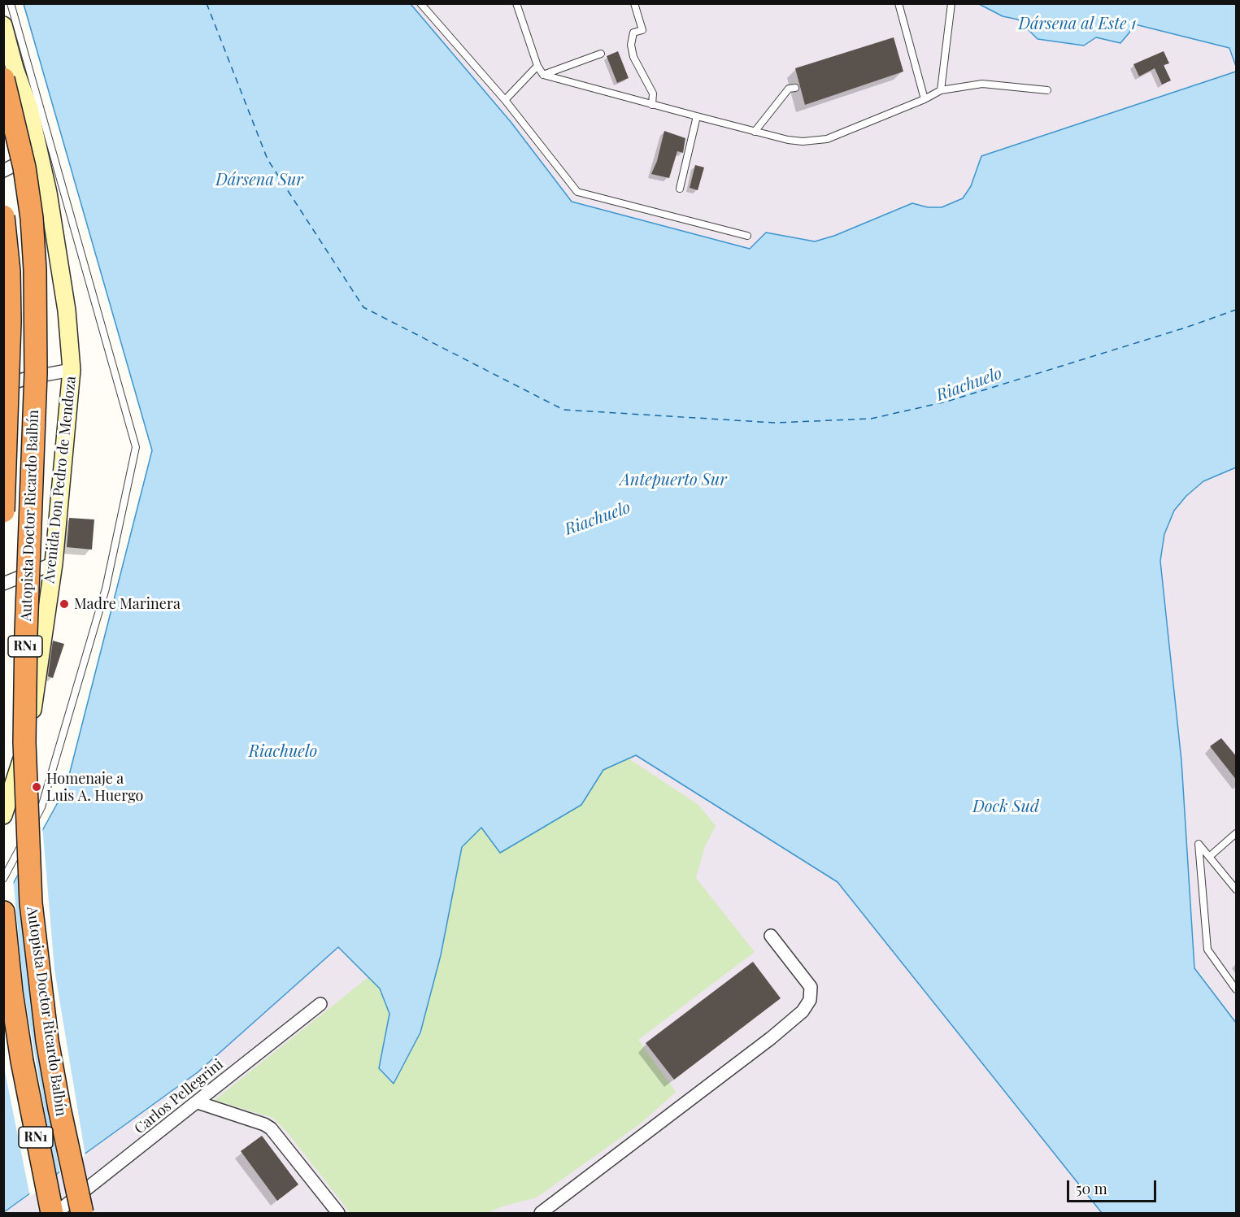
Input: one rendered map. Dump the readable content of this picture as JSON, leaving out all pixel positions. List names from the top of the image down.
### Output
{
  "streets": {
    "highway": ["Autopista Doctor Ricardo Balbín", "RN1"],
    "main road": ["Avenida Don Pedro de Mendoza"],
    "street": ["Carlos Pellegrini"]
  },
  "crossings": [
    ["Avenida Don Pedro de Mendoza", "Autopista Doctor Ricardo Balbín"],
    ["Autopista Doctor Ricardo Balbín", "Carlos Pellegrini"]
  ],
  "water": [
    "Dársena al Este 1",
    "Dársena Sur",
    "Riachuelo",
    "Antepuerto Sur",
    "Dock Sud"
  ],
  "places": ["Madre Marinera", "Homenaje a Luis A. Huergo"],
  "scale_bar": "50 m"
}
